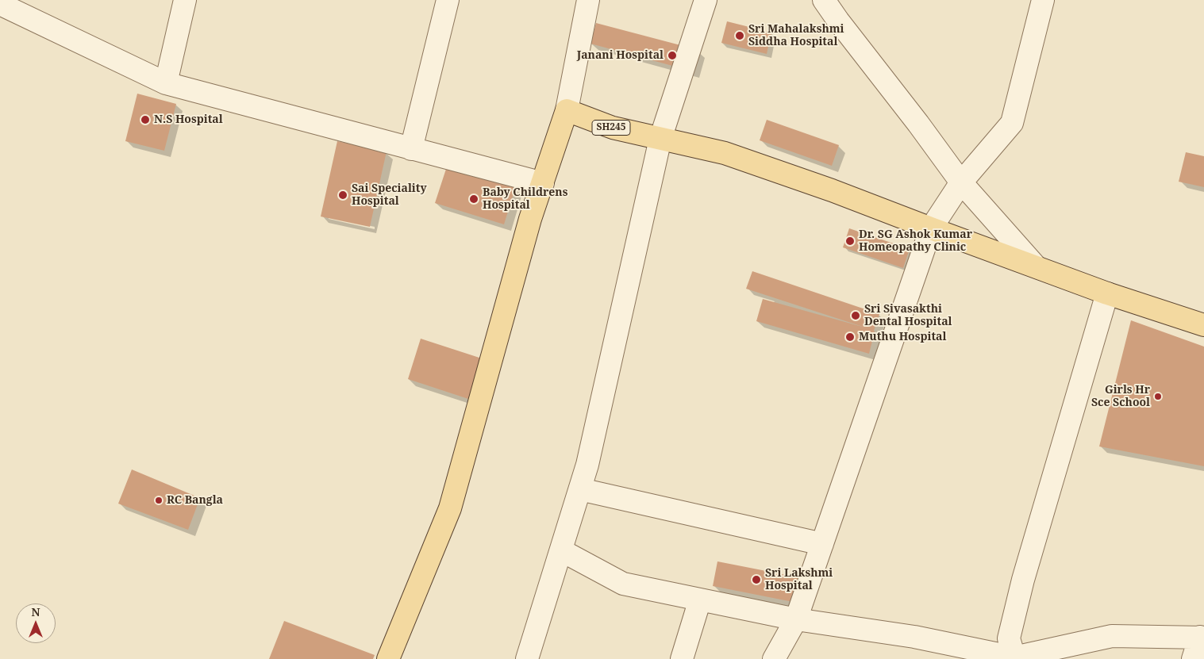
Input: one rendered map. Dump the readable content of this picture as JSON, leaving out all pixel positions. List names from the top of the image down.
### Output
{
  "streets": {
    "main road": ["SH245"]
  },
  "places": [
    "Sri Mahalakshmi Siddha Hospital",
    "Janani Hospital",
    "N.S Hospital",
    "Sai Speciality Hospital",
    "Baby Childrens Hospital",
    "Dr. SG Ashok Kumar Homeopathy Clinic",
    "Sri Sivasakthi Dental Hospital",
    "Muthu Hospital",
    "Girls Hr Sce School",
    "RC Bangla",
    "Sri Lakshmi Hospital"
  ],
  "north": "top"
}
